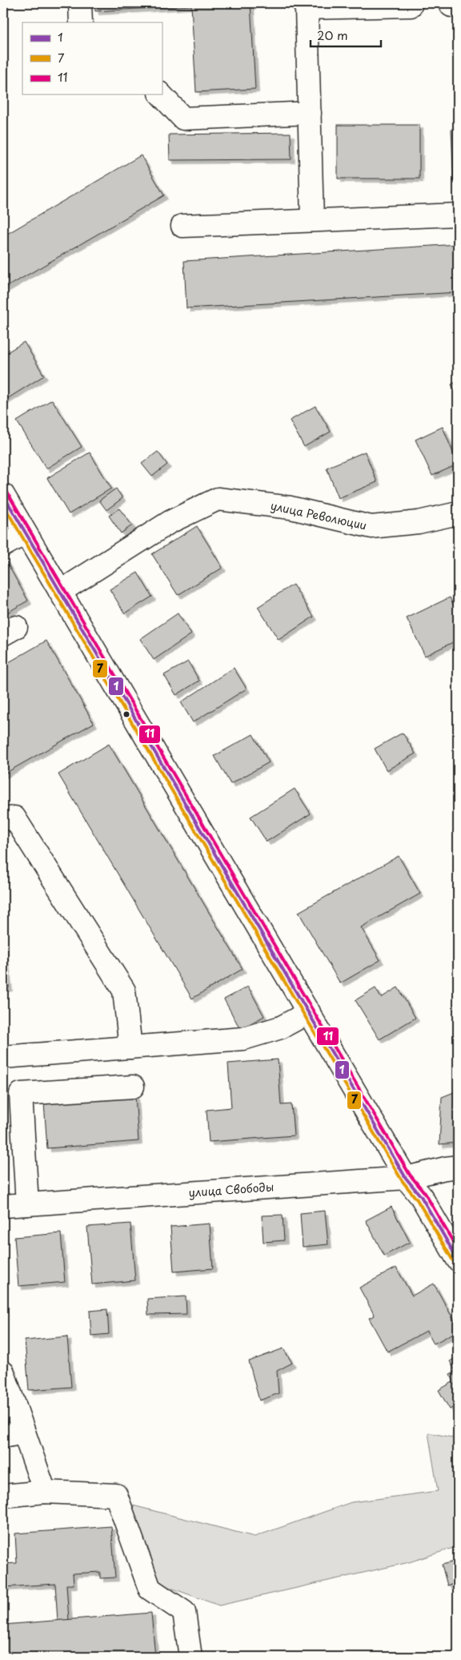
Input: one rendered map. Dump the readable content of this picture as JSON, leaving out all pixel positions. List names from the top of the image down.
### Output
{
  "streets": {
    "street": ["улица Революции", "улица Свободы"]
  },
  "lines": ["transit line 11", "transit line 1", "transit line 7"],
  "legend": ["1", "7", "11"],
  "scale_bar": "20 m"
}
